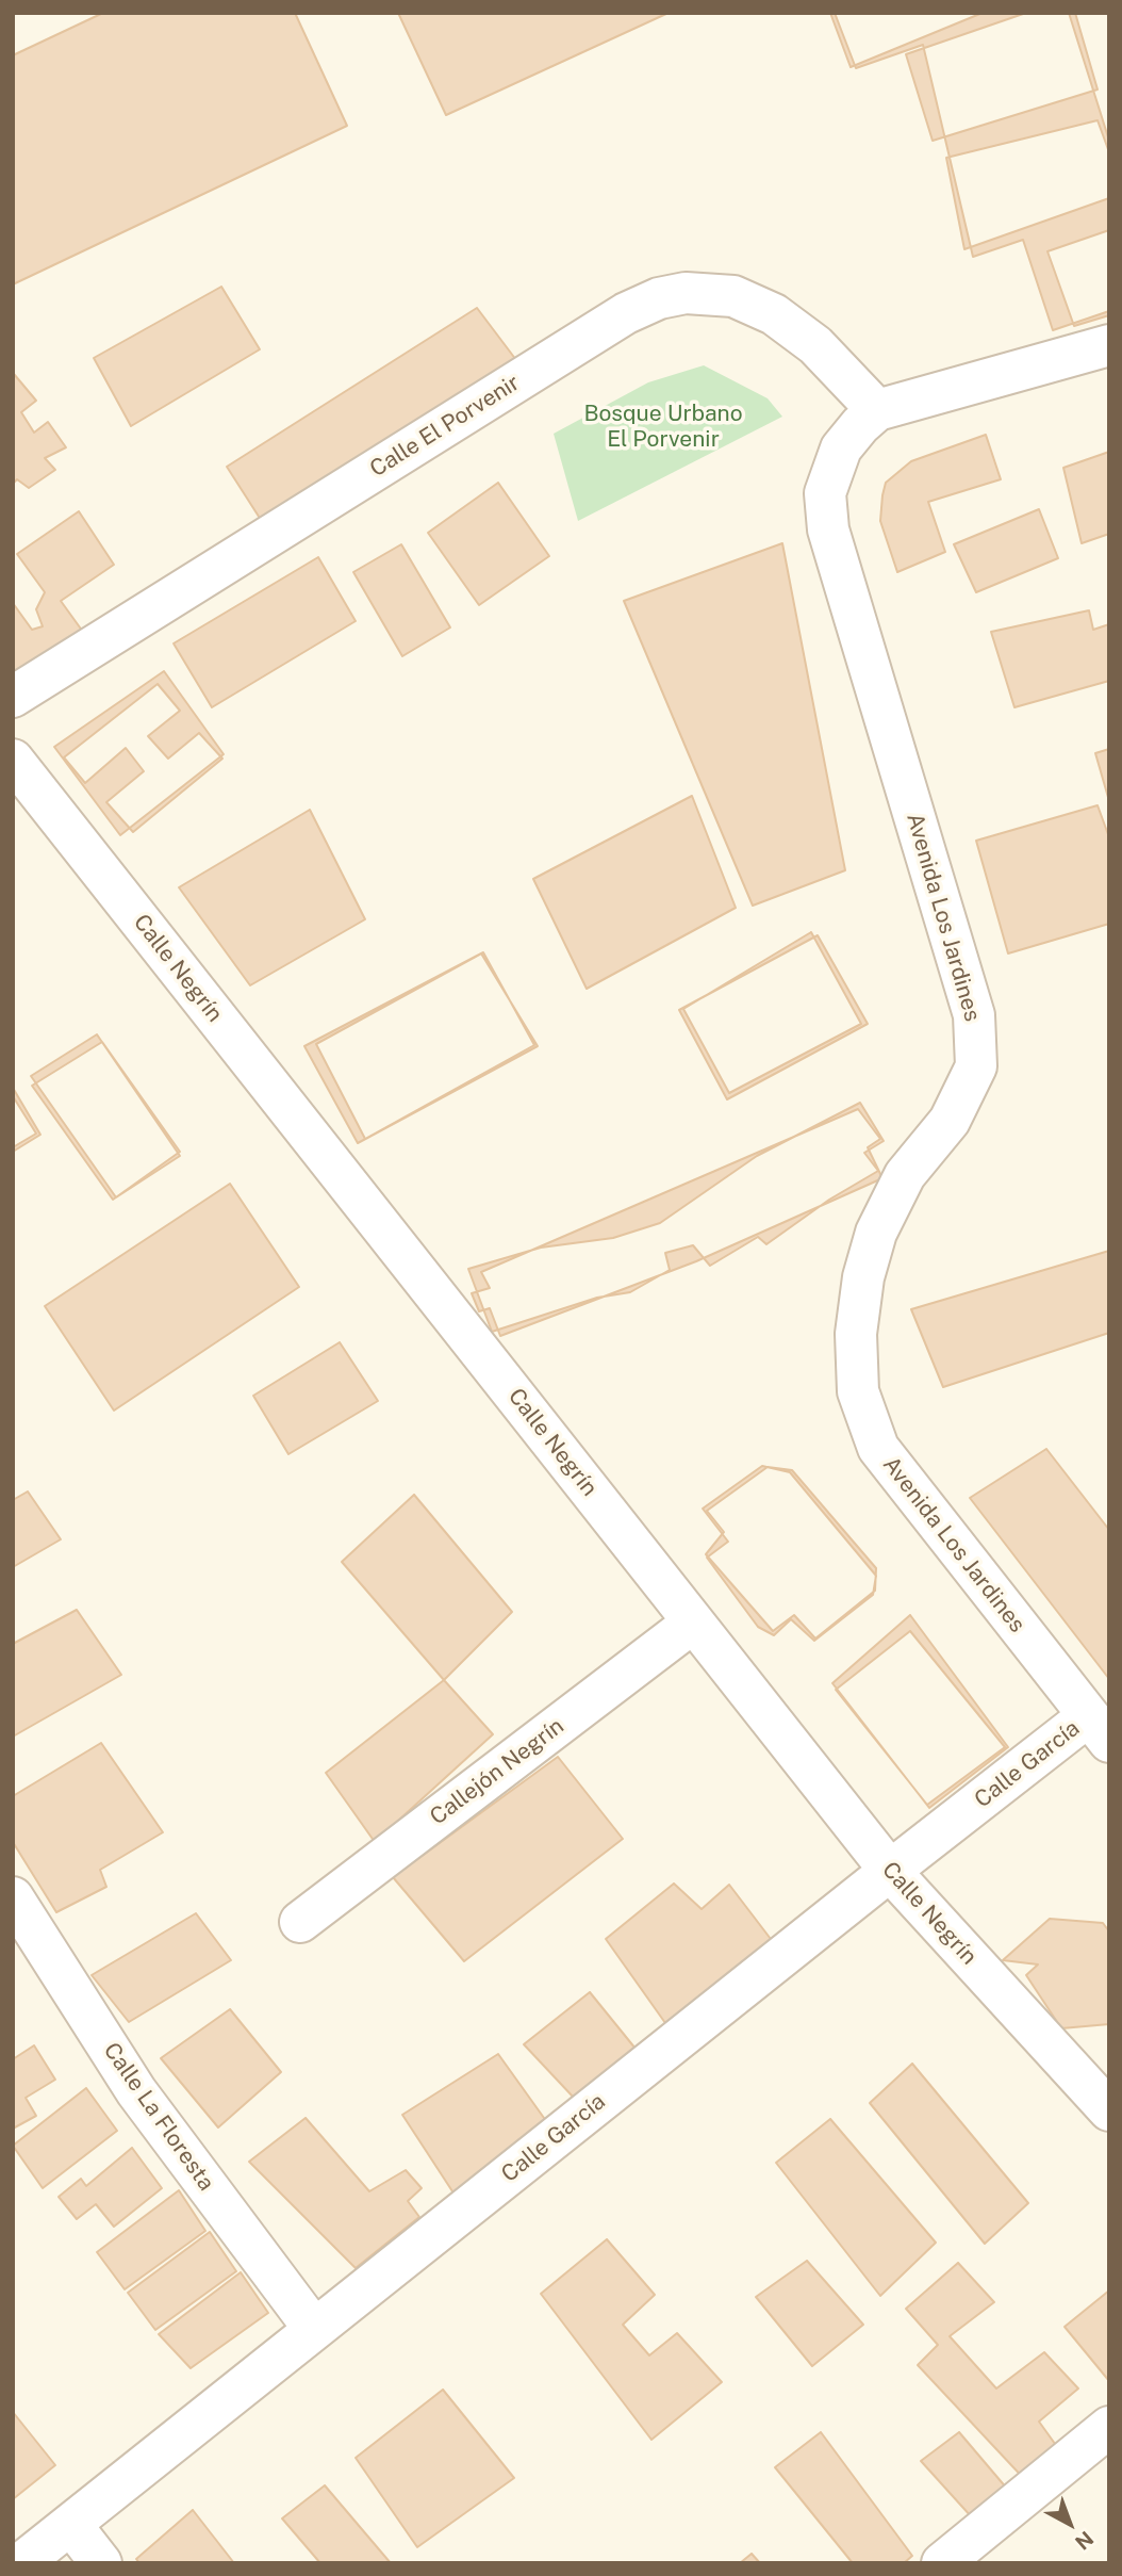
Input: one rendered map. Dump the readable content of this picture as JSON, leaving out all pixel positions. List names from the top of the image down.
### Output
{
  "streets": {
    "street": [
      "Calle El Porvenir",
      "Avenida Los Jardines",
      "Calle Negrín",
      "Calle García",
      "Callejón Negrín",
      "Calle La Floresta"
    ]
  },
  "crossings": [
    ["Calle El Porvenir", "Avenida Los Jardines"],
    ["Avenida Los Jardines", "Calle García"],
    ["Calle Negrín", "Calle García"],
    ["Calle Negrín", "Callejón Negrín"],
    ["Calle García", "Calle La Floresta"]
  ],
  "parks": ["Bosque Urbano El Porvenir"],
  "north": "bottom right"
}
